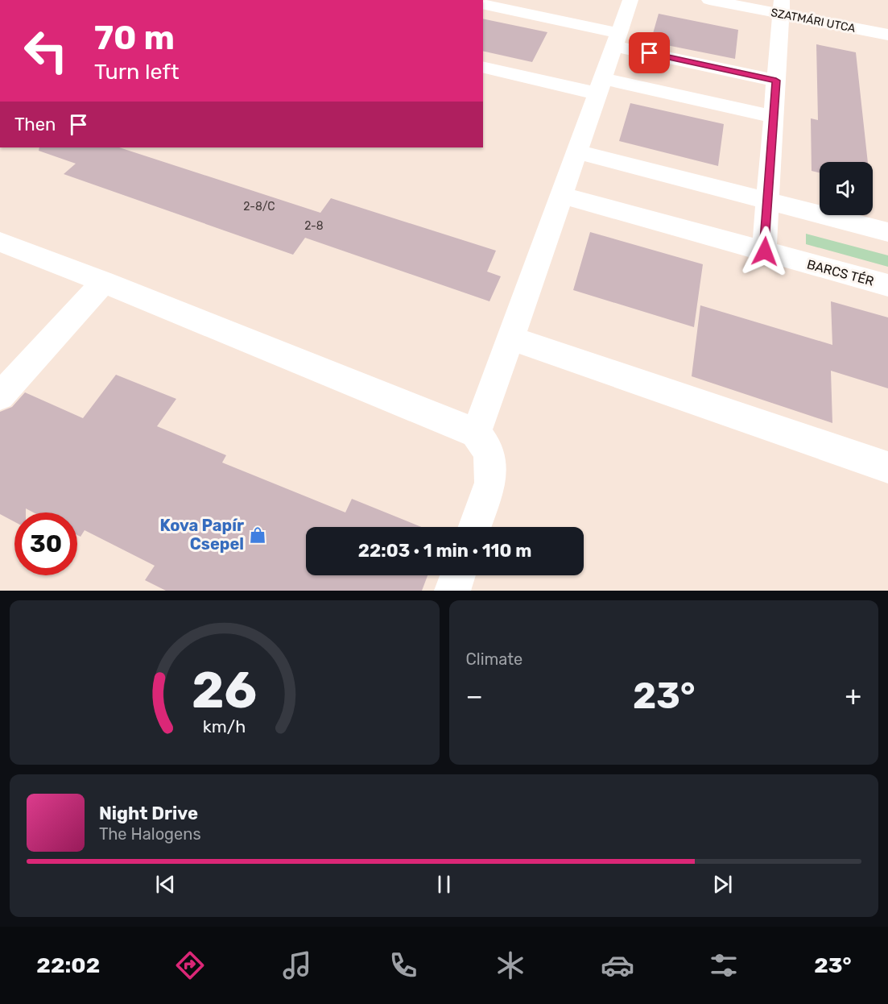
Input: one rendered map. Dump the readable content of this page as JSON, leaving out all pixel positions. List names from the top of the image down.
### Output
{
  "streets": {
    "street": ["SZATMÁRI UTCA", "BARCS TÉR"]
  },
  "places": {
    "shop": ["Kova Papír Csepel"]
  },
  "house_numbers": ["2-8/C", "2-8"],
  "page": {
    "turn": ["70 m", "Turn left"],
    "then": "Then",
    "limit": "30",
    "trip": "22:03 · 1 min · 110 m",
    "tile": "Climate",
    "heat": ["−", "23°", "+"],
    "song": ["Night Drive", "The Halogens"],
    "tabs": ["22:02", "23°"],
    "gauge": ["26", "km/h"]
  }
}
